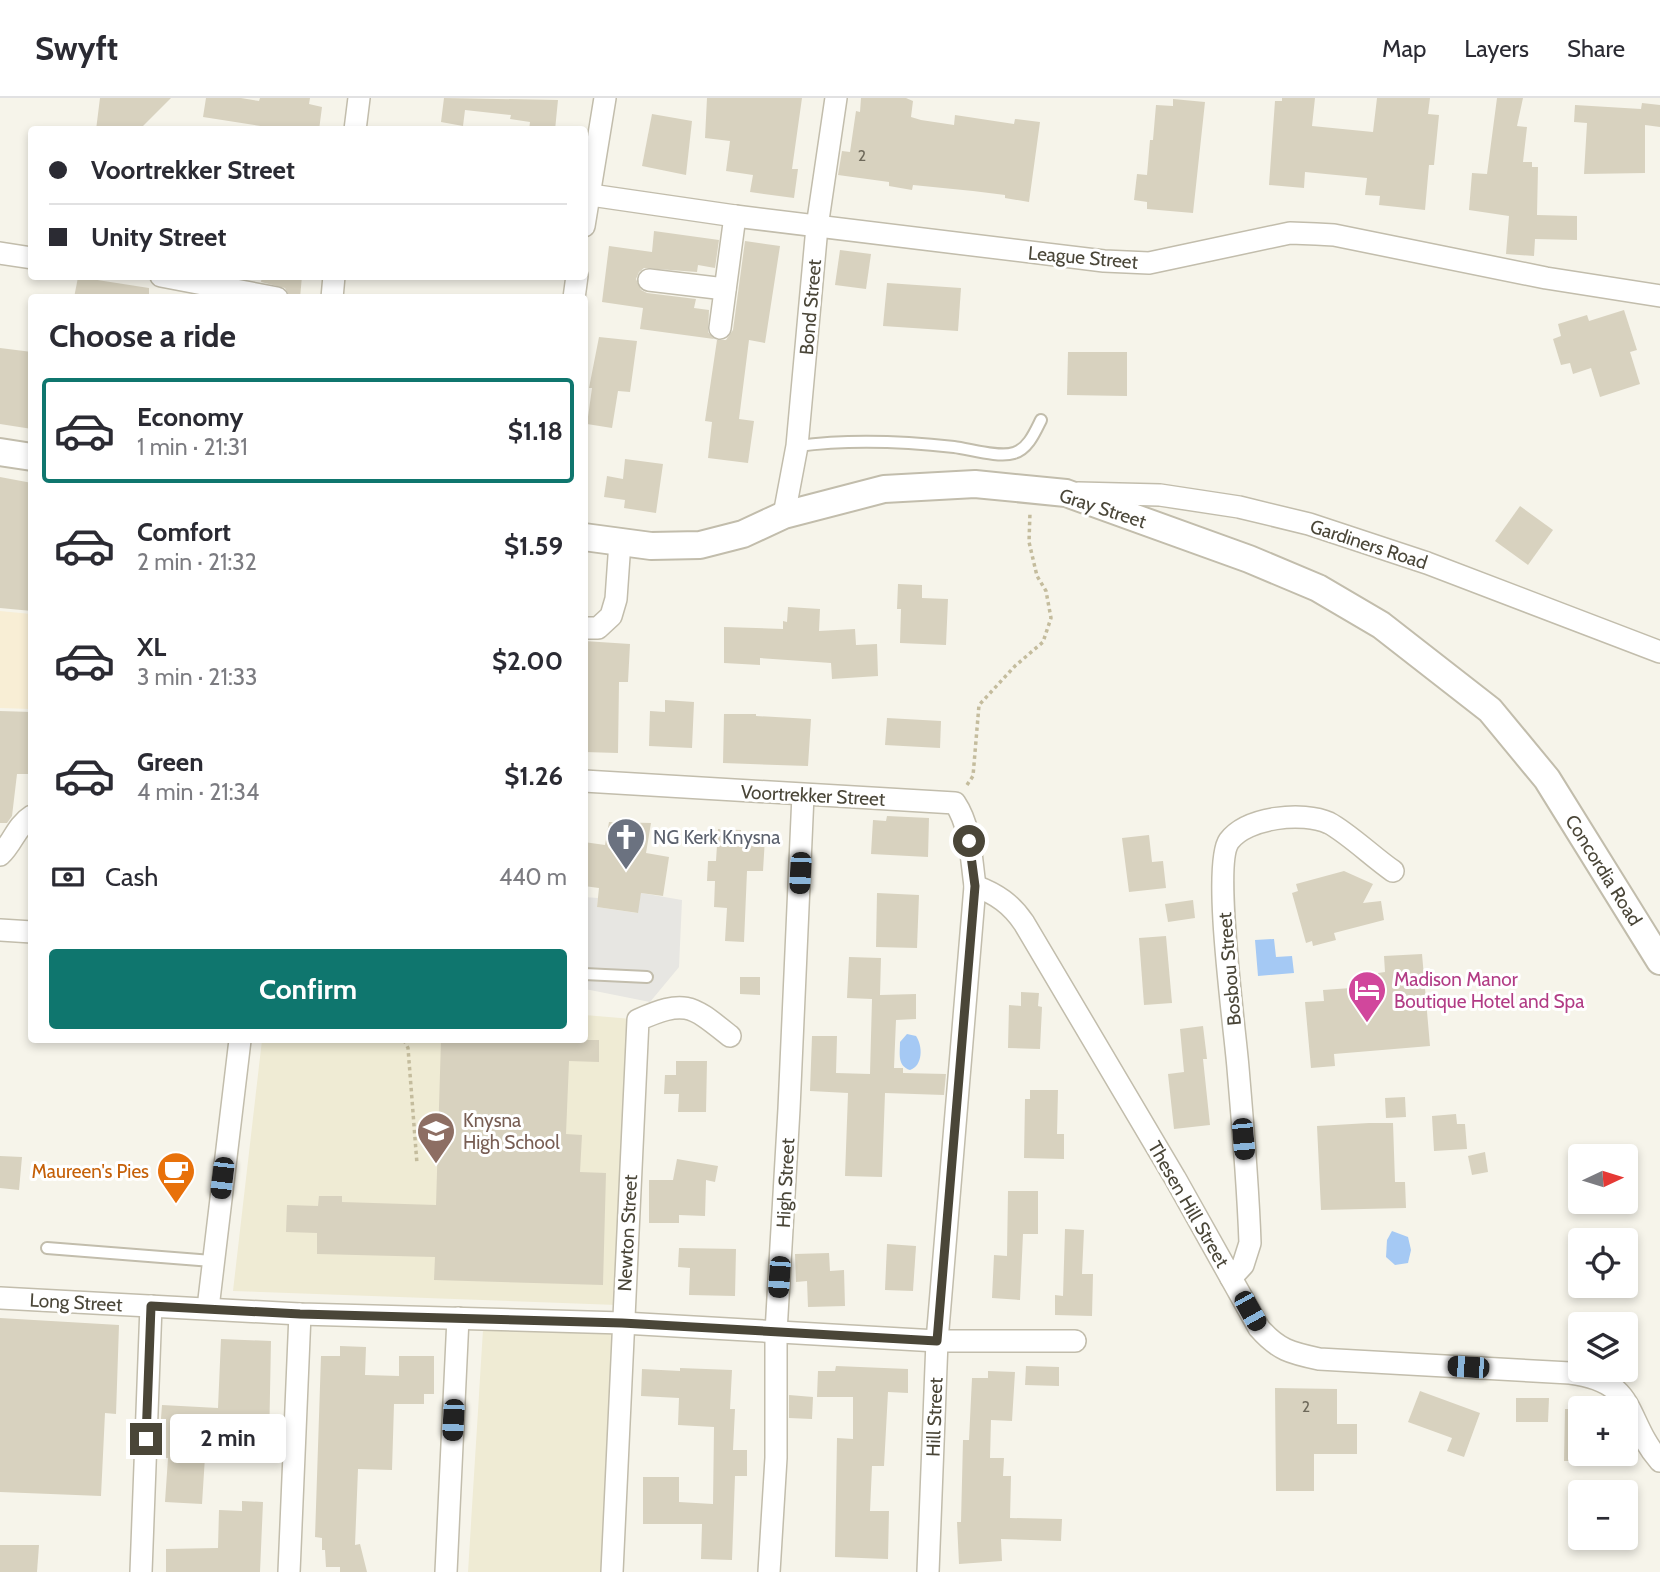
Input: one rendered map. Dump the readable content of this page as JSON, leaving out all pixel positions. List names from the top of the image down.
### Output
{
  "streets": {
    "street": [
      "League Street",
      "Bond Street",
      "Gray Street",
      "Gardiners Road",
      "Voortrekker Street",
      "Concordia Road",
      "Bosbou Street",
      "High Street",
      "Thesen Hill Street",
      "Newton Street",
      "Long Street",
      "Hill Street"
    ]
  },
  "crossings": [
    ["League Street", "Bond Street"],
    ["Bond Street", "Gray Street"],
    ["Gray Street", "Gardiners Road"],
    ["Gray Street", "Concordia Road"],
    ["Voortrekker Street", "High Street"],
    ["Bosbou Street", "Thesen Hill Street"],
    ["High Street", "Long Street"],
    ["Thesen Hill Street", "Hill Street"],
    ["Newton Street", "Long Street"],
    ["Long Street", "Hill Street"]
  ],
  "places": {
    "church": ["NG Kerk Knysna"],
    "hotel": ["Madison Manor Boutique Hotel and Spa"],
    "school or university": ["Knysna High School"],
    "cafe": ["Maureen's Pies"]
  },
  "house_numbers": ["2", "2"],
  "north": "right",
  "page": {
    "header": "Swyft",
    "nav": ["Map", "Layers", "Share"],
    "banner": ["Voortrekker Street", "Unity Street"],
    "heading": "Choose a ride",
    "list": [
      {
        "name": "Economy",
        "note": "1 min · 21:31",
        "value": "$1.18"
      },
      {
        "name": "Comfort",
        "note": "2 min · 21:32",
        "value": "$1.59"
      },
      {
        "name": "XL",
        "note": "3 min · 21:33",
        "value": "$2.00"
      },
      {
        "name": "Green",
        "note": "4 min · 21:34",
        "value": "$1.26"
      }
    ],
    "pay": ["Cash", "440 m"],
    "buttons": "Confirm",
    "map_buttons": ["+", "−"],
    "bubble": "2 min"
  }
}
